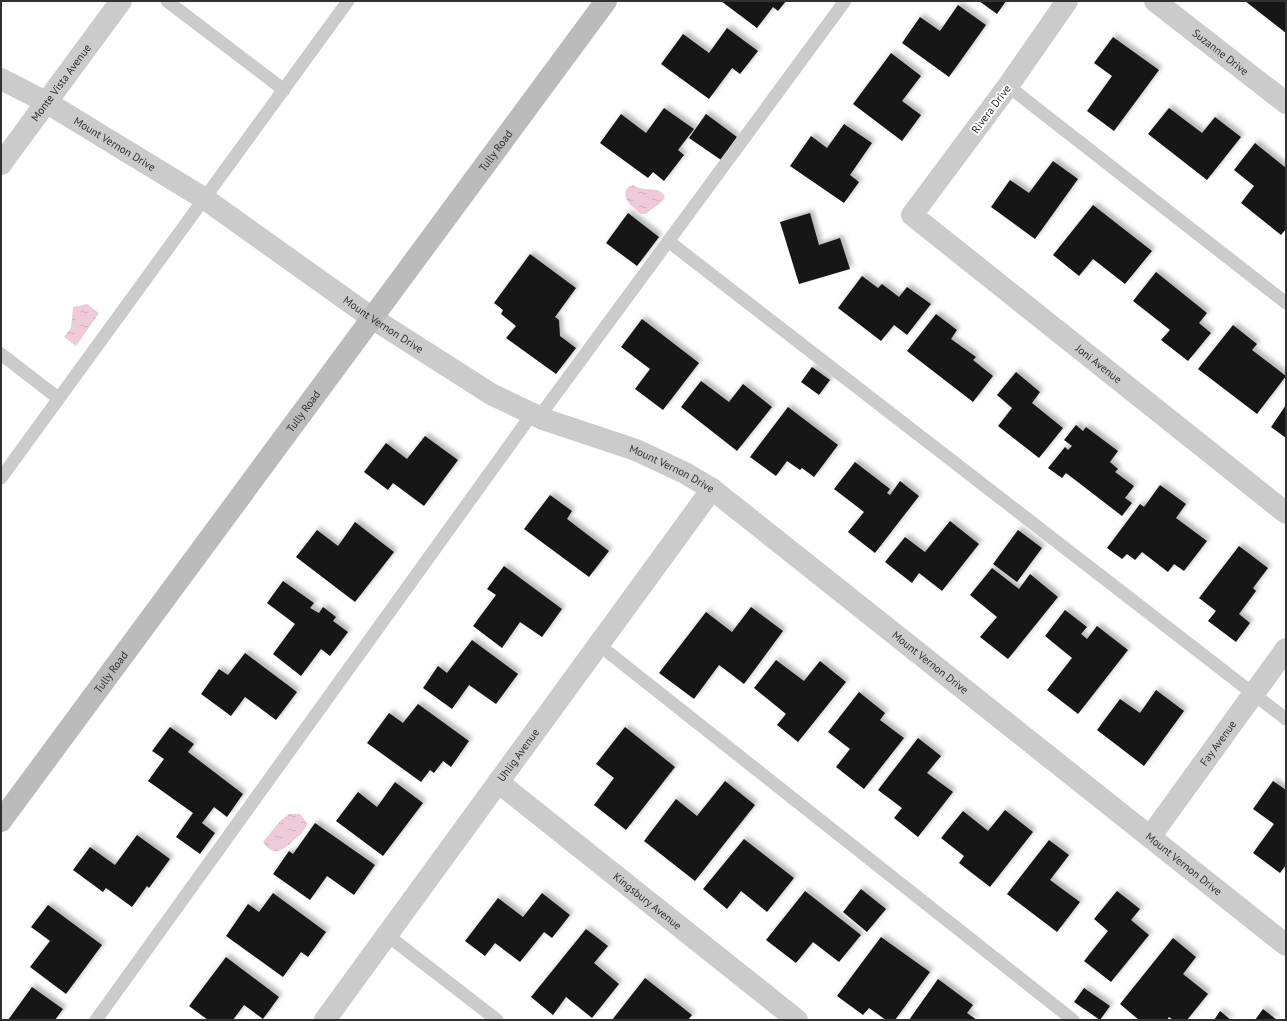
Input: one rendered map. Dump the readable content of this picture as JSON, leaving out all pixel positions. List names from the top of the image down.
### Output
{
  "streets": {
    "main road": ["Tully Road"],
    "street": [
      "Suzanne Drive",
      "Monte Vista Avenue",
      "Rivera Drive",
      "Mount Vernon Drive",
      "Joni Avenue",
      "Fay Avenue",
      "Uhlig Avenue",
      "Kingsbury Avenue"
    ]
  },
  "crossings": [
    ["Monte Vista Avenue", "Mount Vernon Drive"],
    ["Rivera Drive", "Joni Avenue"],
    ["Mount Vernon Drive", "Tully Road"],
    ["Mount Vernon Drive", "Fay Avenue"],
    ["Mount Vernon Drive", "Uhlig Avenue"],
    ["Uhlig Avenue", "Kingsbury Avenue"]
  ]
}
